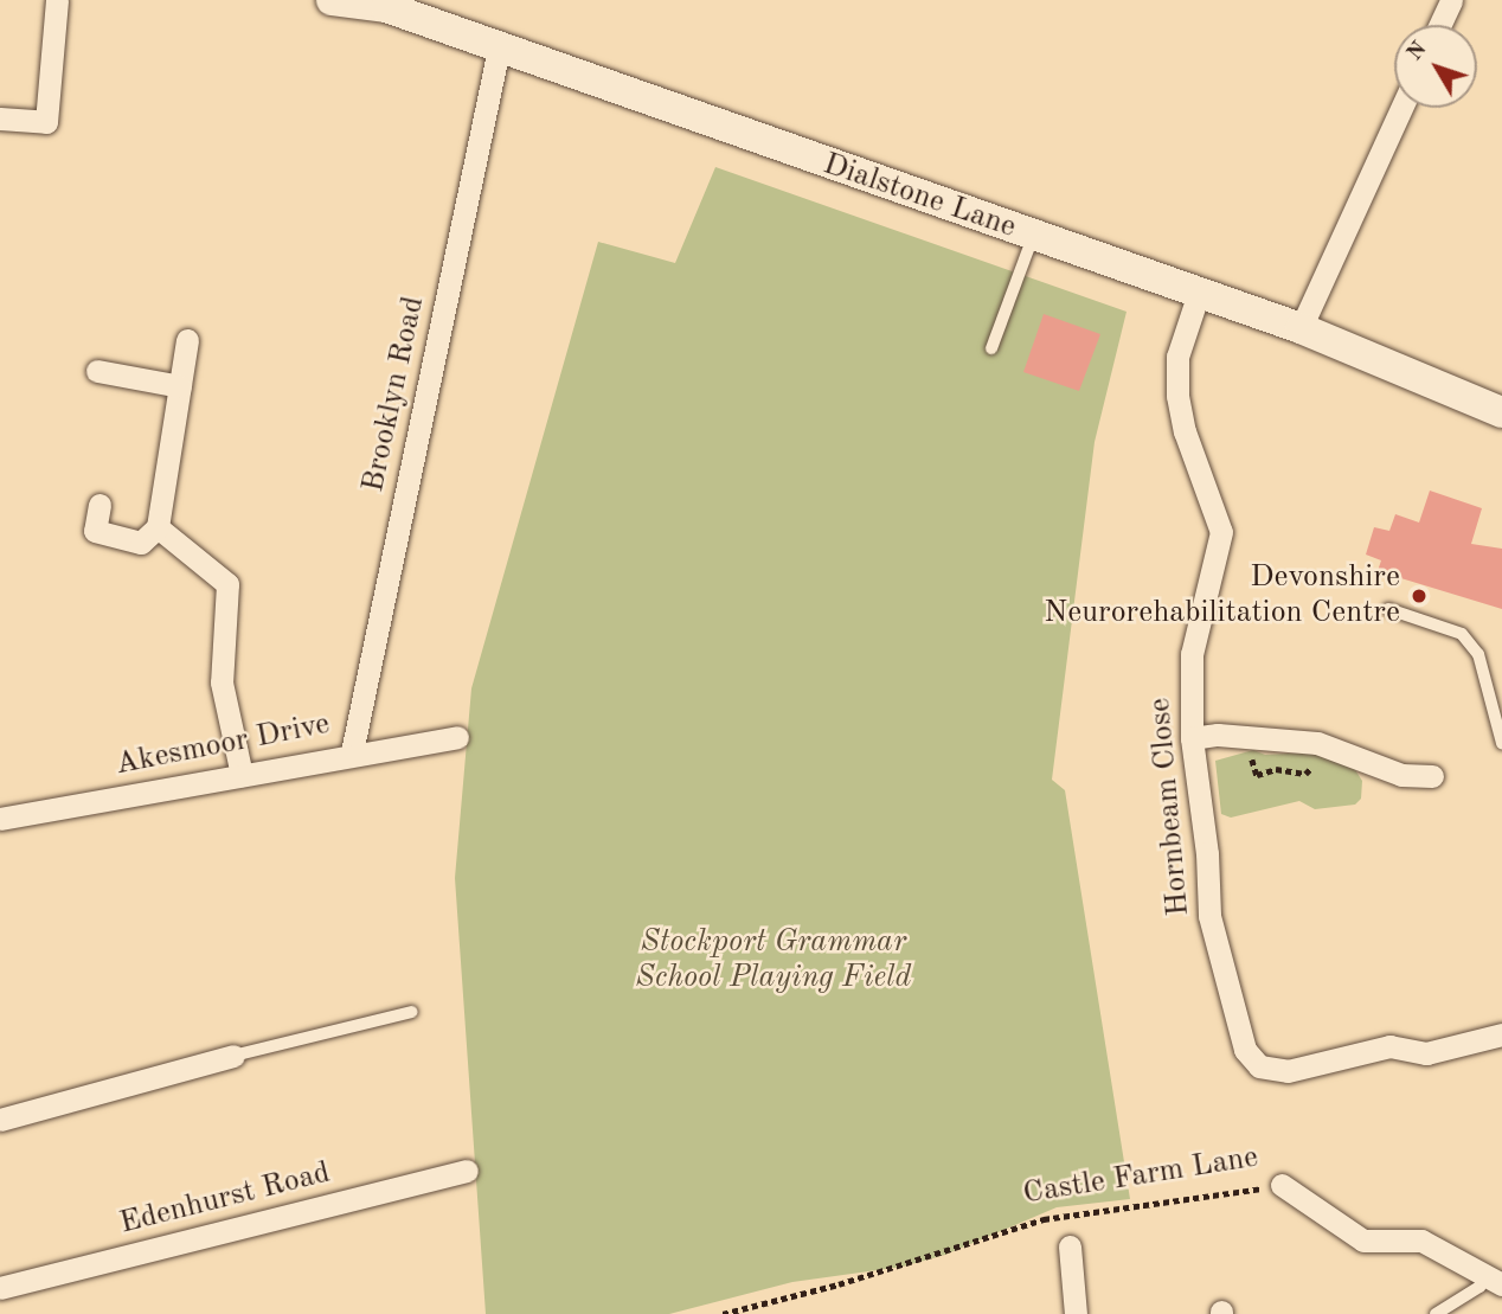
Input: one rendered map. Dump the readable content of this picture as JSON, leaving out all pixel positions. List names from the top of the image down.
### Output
{
  "streets": {
    "street": [
      "Dialstone Lane",
      "Brooklyn Road",
      "Akesmoor Drive",
      "Hornbeam Close",
      "Castle Farm Lane",
      "Edenhurst Road"
    ]
  },
  "crossings": [
    ["Dialstone Lane", "Brooklyn Road"],
    ["Dialstone Lane", "Hornbeam Close"],
    ["Brooklyn Road", "Akesmoor Drive"]
  ],
  "parks": ["Stockport Grammar School Playing Field"],
  "places": ["Devonshire Neurorehabilitation Centre"],
  "north": "top left"
}
